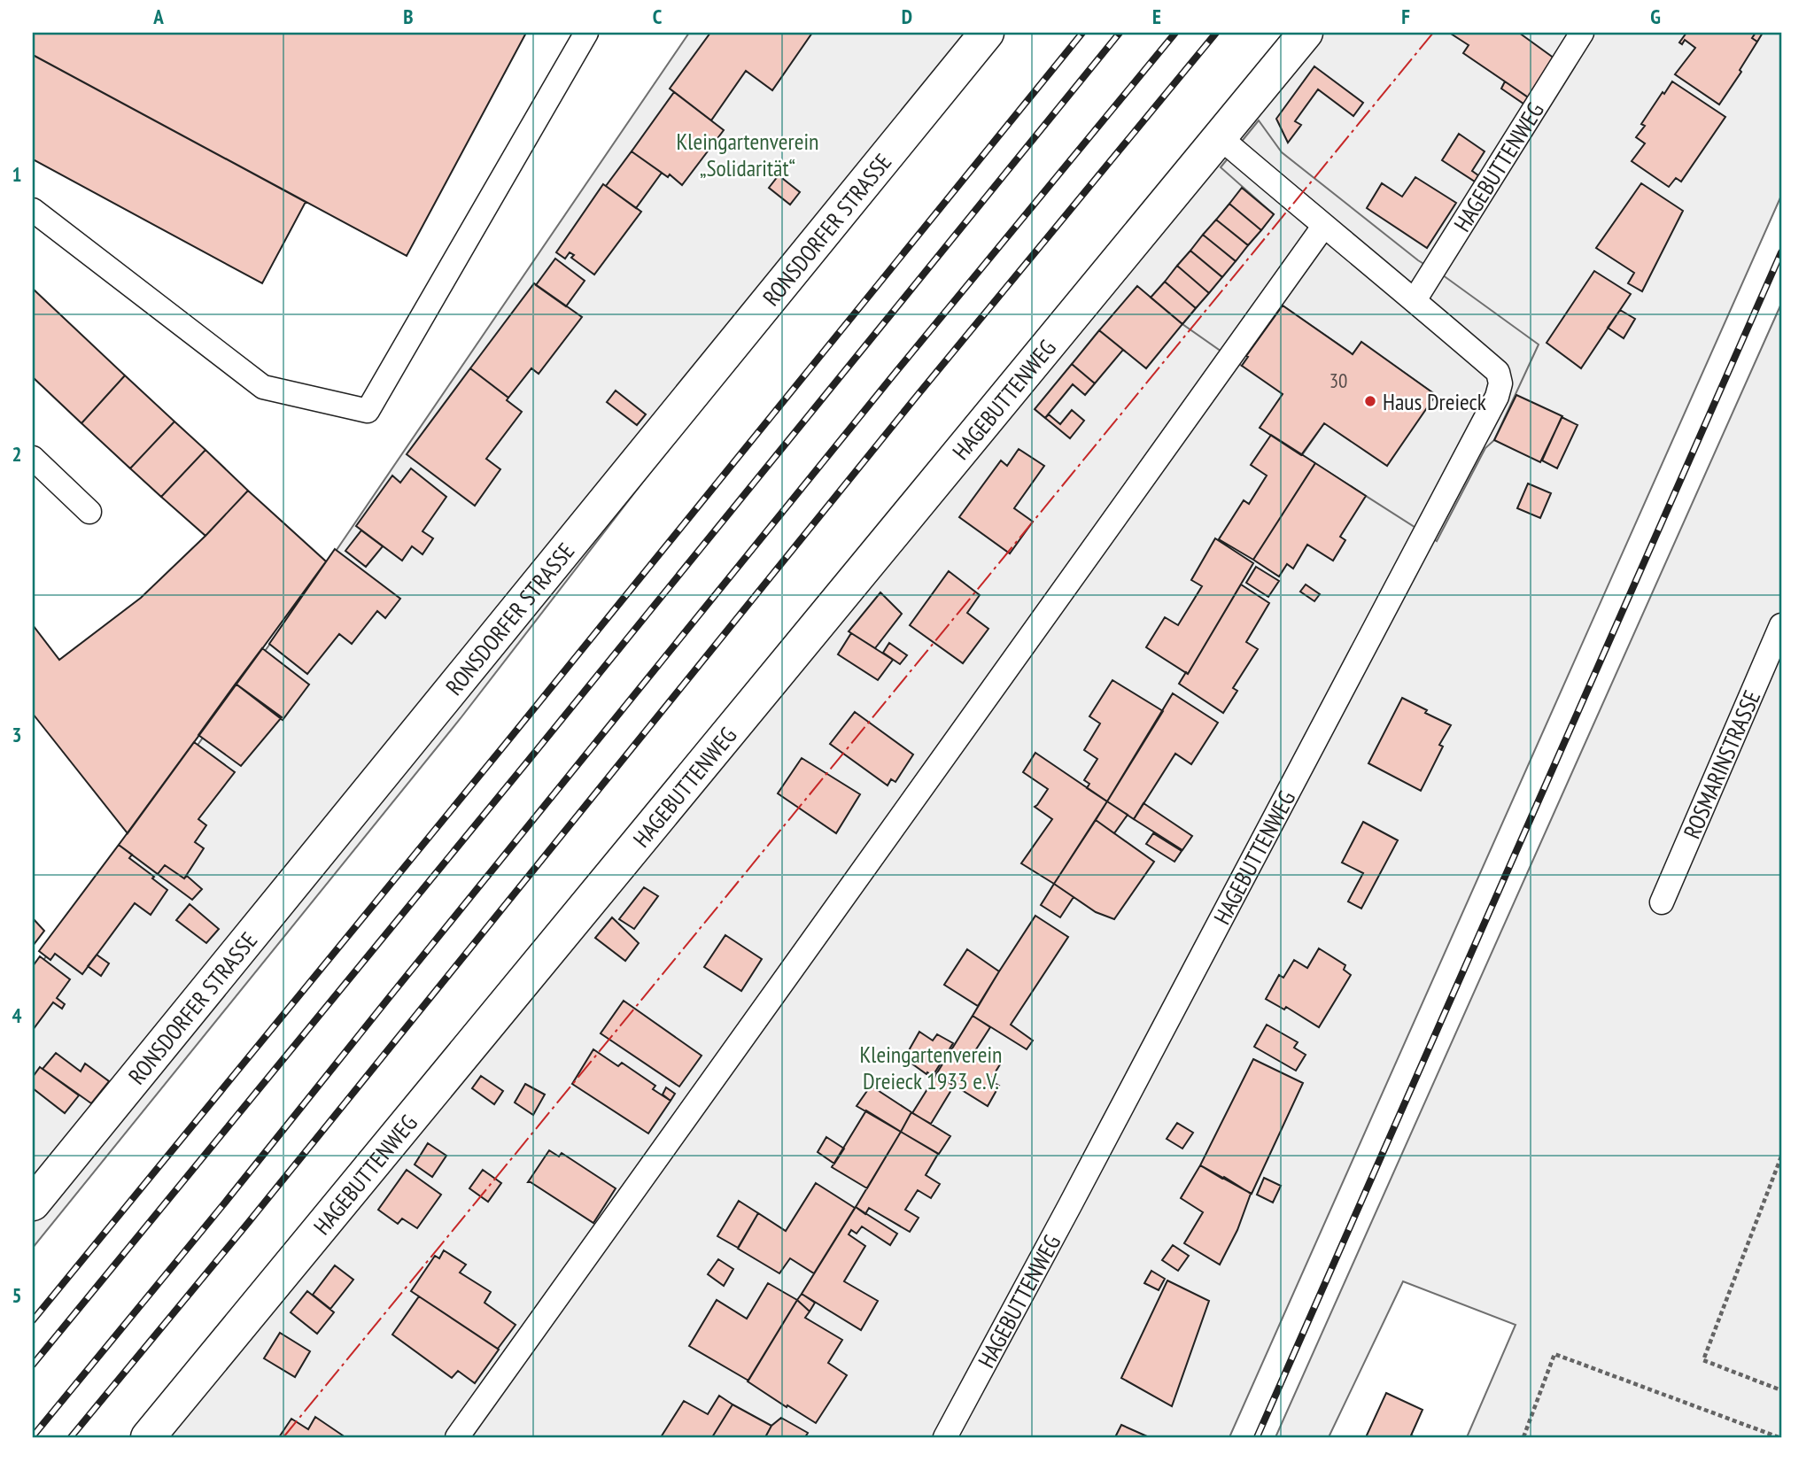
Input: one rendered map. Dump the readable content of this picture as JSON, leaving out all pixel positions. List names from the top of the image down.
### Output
{
  "streets": {
    "street": ["HAGEBUTTENWEG", "RONSDORFER STRASSE"],
    "lane": ["ROSMARINSTRASSE"]
  },
  "parks": ["Kleingartenverein „Solidarität“", "Kleingartenverein Dreieck 1933 e.V."],
  "places": ["Haus Dreieck"],
  "house_numbers": ["30"],
  "grid": {
    "columns": [
      "A",
      "B",
      "C",
      "D",
      "E",
      "F",
      "G"
    ],
    "rows": [
      "1",
      "2",
      "3",
      "4",
      "5"
    ]
  }
}
